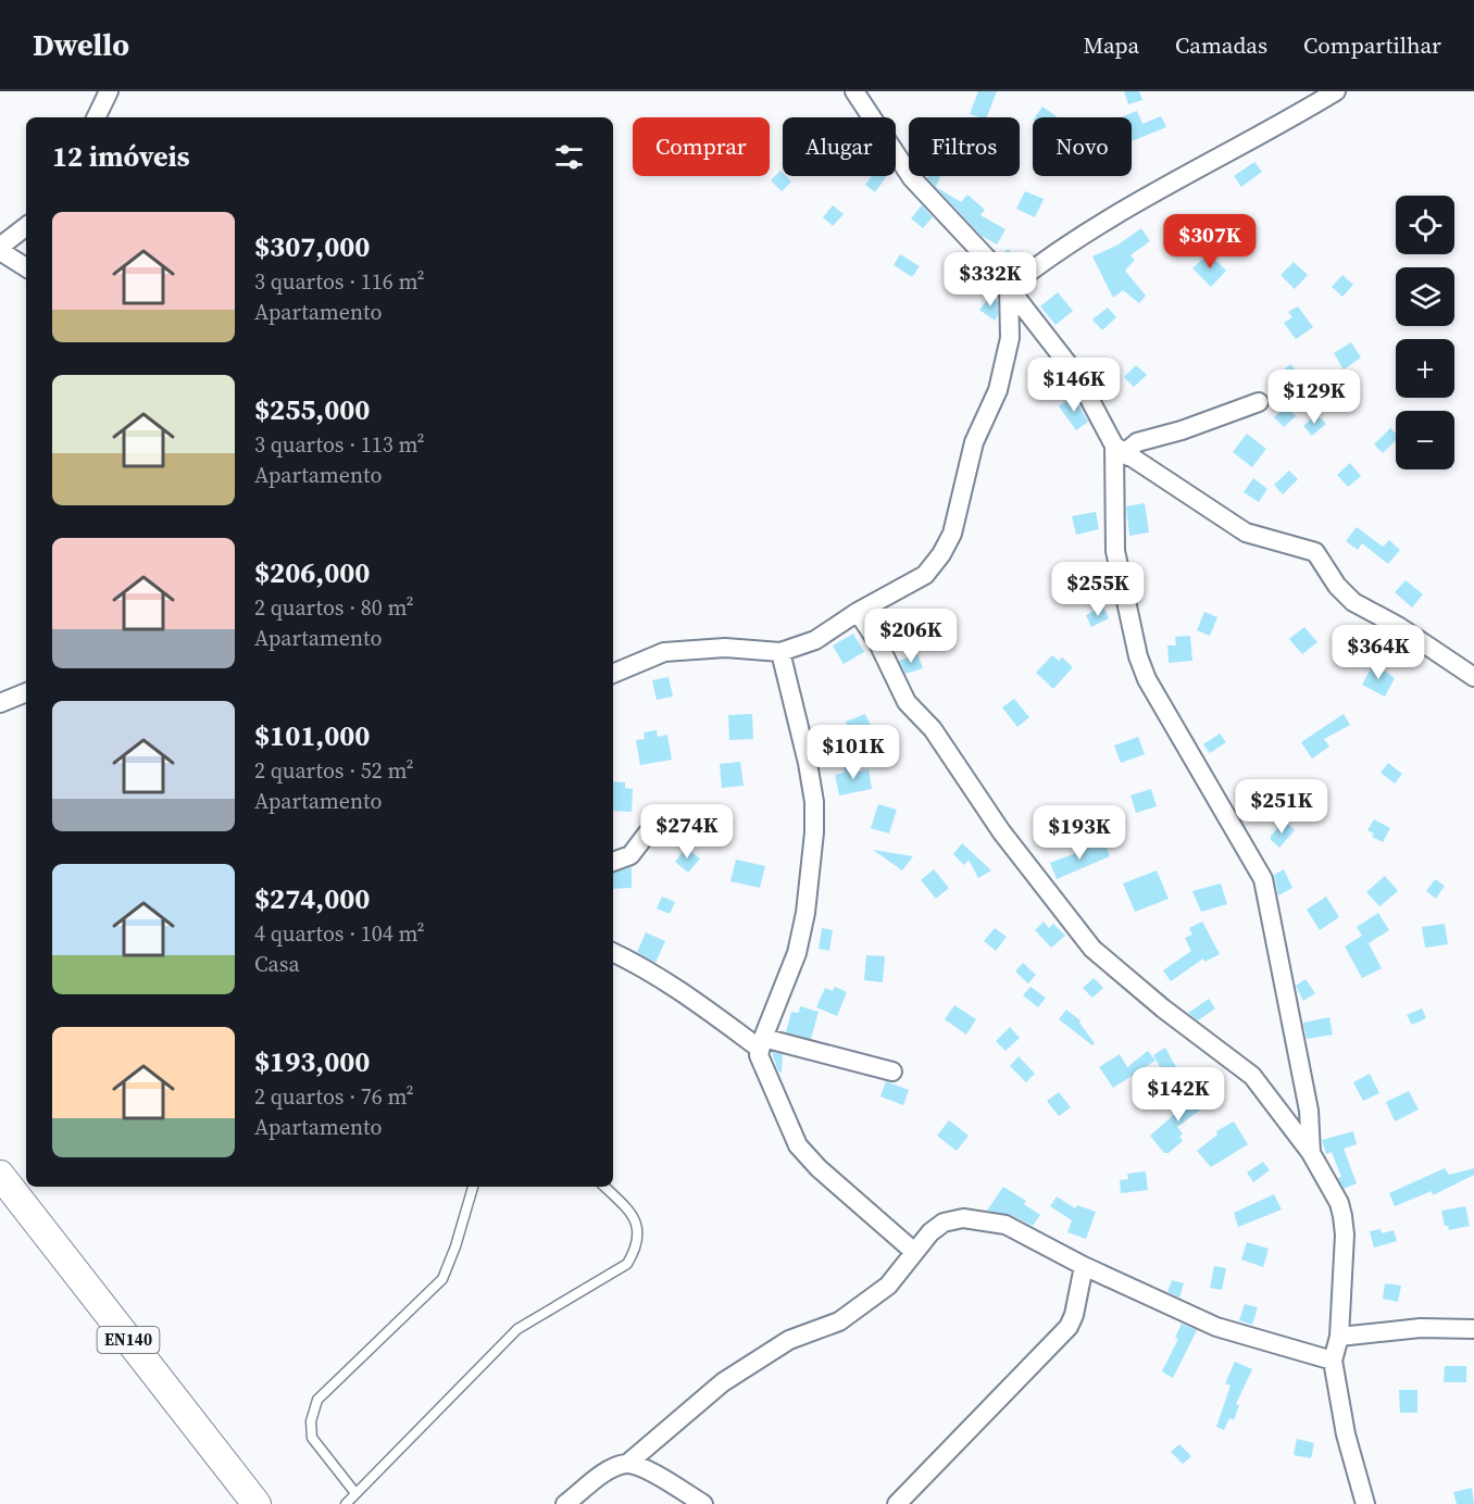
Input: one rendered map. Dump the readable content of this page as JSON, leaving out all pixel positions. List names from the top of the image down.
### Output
{
  "streets": {
    "main road": ["EN140"]
  },
  "page": {
    "header": "Dwello",
    "nav": ["Mapa", "Camadas", "Compartilhar"],
    "chip": [
      "Comprar",
      "Alugar",
      "Filtros",
      "Novo"
    ],
    "heading": "12 imóveis",
    "map_buttons": ["+", "−"],
    "list": [
      {
        "name": "$307,000",
        "note": "3 quartos · 116 m² · Apartamento"
      },
      {
        "name": "$255,000",
        "note": "3 quartos · 113 m² · Apartamento"
      },
      {
        "name": "$206,000",
        "note": "2 quartos · 80 m² · Apartamento"
      },
      {
        "name": "$101,000",
        "note": "2 quartos · 52 m² · Apartamento"
      },
      {
        "name": "$274,000",
        "note": "4 quartos · 104 m² · Casa"
      },
      {
        "name": "$193,000",
        "note": "2 quartos · 76 m² · Apartamento"
      }
    ],
    "price": [
      "$307K",
      "$332K",
      "$146K",
      "$129K",
      "$255K",
      "$206K",
      "$364K",
      "$101K",
      "$251K",
      "$274K",
      "$193K",
      "$142K"
    ]
  }
}
